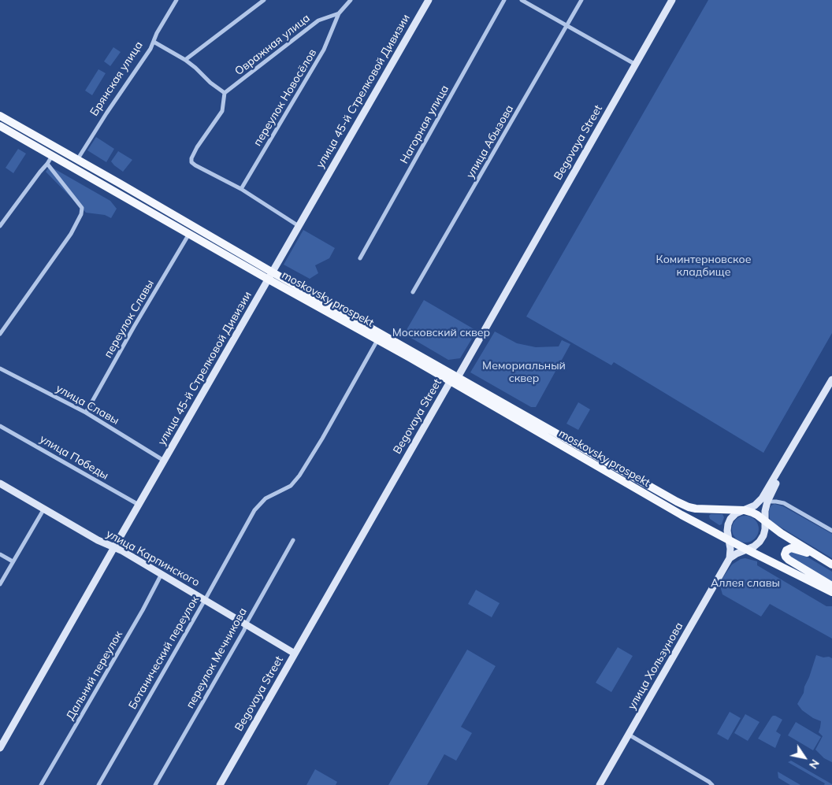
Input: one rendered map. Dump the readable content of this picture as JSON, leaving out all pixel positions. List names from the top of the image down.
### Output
{
  "streets": {
    "main road": ["moskovsky prospekt"],
    "street": [
      "Овражная улица",
      "Брянская улица",
      "улица 45-й Стрелковой Дивизии",
      "переулок Новосёлов",
      "Нагорная улица",
      "улица Абызова",
      "Begovaya Street",
      "переулок Славы",
      "улица Славы",
      "улица Победы",
      "улица Карпинского",
      "Ботанический переулок",
      "переулок Мечникова",
      "улица Хользунова",
      "Дальний переулок"
    ]
  },
  "crossings": [
    ["Овражная улица", "переулок Новосёлов"],
    ["Брянская улица", "moskovsky prospekt"],
    ["улица 45-й Стрелковой Дивизии", "moskovsky prospekt"],
    ["улица 45-й Стрелковой Дивизии", "улица Славы"],
    ["улица 45-й Стрелковой Дивизии", "улица Победы"],
    ["улица 45-й Стрелковой Дивизии", "улица Карпинского"],
    ["Begovaya Street", "moskovsky prospekt"],
    ["Begovaya Street", "улица Карпинского"],
    ["moskovsky prospekt", "переулок Славы"],
    ["moskovsky prospekt", "Ботанический переулок"],
    ["moskovsky prospekt", "улица Хользунова"],
    ["переулок Славы", "улица Славы"],
    ["улица Карпинского", "Ботанический переулок"],
    ["улица Карпинского", "переулок Мечникова"],
    ["улица Карпинского", "Дальний переулок"]
  ],
  "parks": [
    "Коминтерновское кладбище",
    "Московский сквер",
    "Мемориальный сквер",
    "Аллея славы"
  ],
  "north": "bottom right"
}
